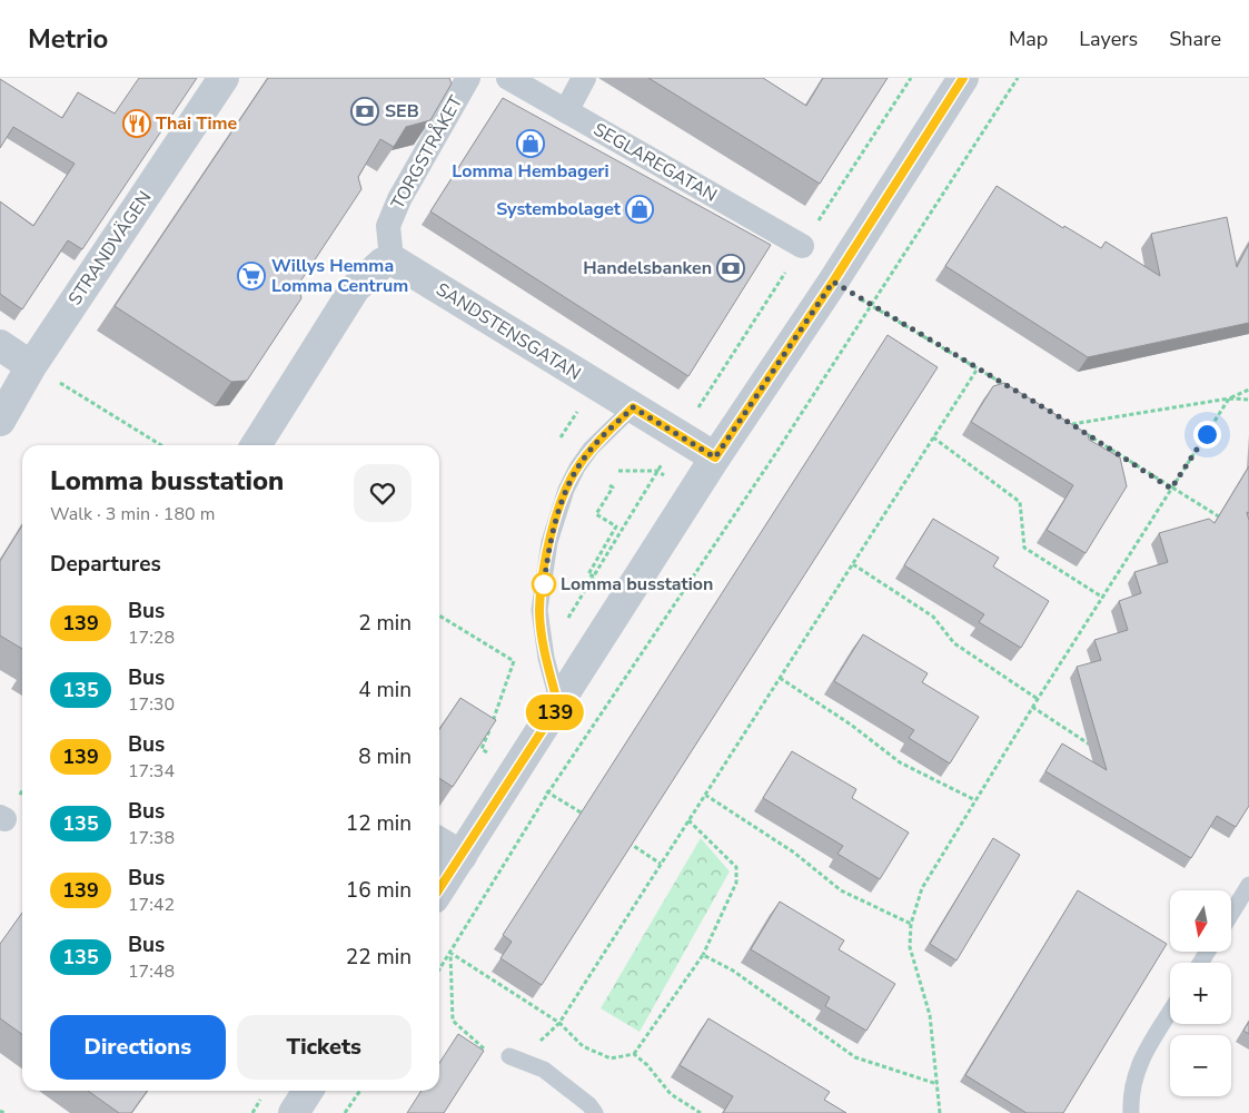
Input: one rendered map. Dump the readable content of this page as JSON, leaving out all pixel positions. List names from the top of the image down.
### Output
{
  "streets": {
    "street": [
      "TORGSTRÅKET",
      "SEGLAREGATAN",
      "STRANDVÄGEN",
      "SANDSTENSGATAN"
    ]
  },
  "crossings": [
    ["TORGSTRÅKET", "SANDSTENSGATAN"]
  ],
  "places": {
    "bank": ["SEB", "Handelsbanken"],
    "restaurant": ["Thai Time"],
    "shop": ["Lomma Hembageri", "Systembolaget"],
    "supermarket": ["Willys Hemma Lomma Centrum"],
    "other": ["Lomma busstation"]
  },
  "lines": ["bus line 139"],
  "north": "bottom",
  "page": {
    "header": "Metrio",
    "nav": ["Map", "Layers", "Share"],
    "on_map": "139",
    "heading": [
      ["Lomma busstation", "Walk · 3 min · 180 m"],
      "Departures"
    ],
    "list": [
      {
        "mark": "139",
        "name": "Bus",
        "note": "17:28",
        "value": "2 min"
      },
      {
        "mark": "135",
        "name": "Bus",
        "note": "17:30",
        "value": "4 min"
      },
      {
        "mark": "139",
        "name": "Bus",
        "note": "17:34",
        "value": "8 min"
      },
      {
        "mark": "135",
        "name": "Bus",
        "note": "17:38",
        "value": "12 min"
      },
      {
        "mark": "139",
        "name": "Bus",
        "note": "17:42",
        "value": "16 min"
      },
      {
        "mark": "135",
        "name": "Bus",
        "note": "17:48",
        "value": "22 min"
      }
    ],
    "map_buttons": ["+", "−"],
    "buttons": ["Directions", "Tickets"]
  }
}
